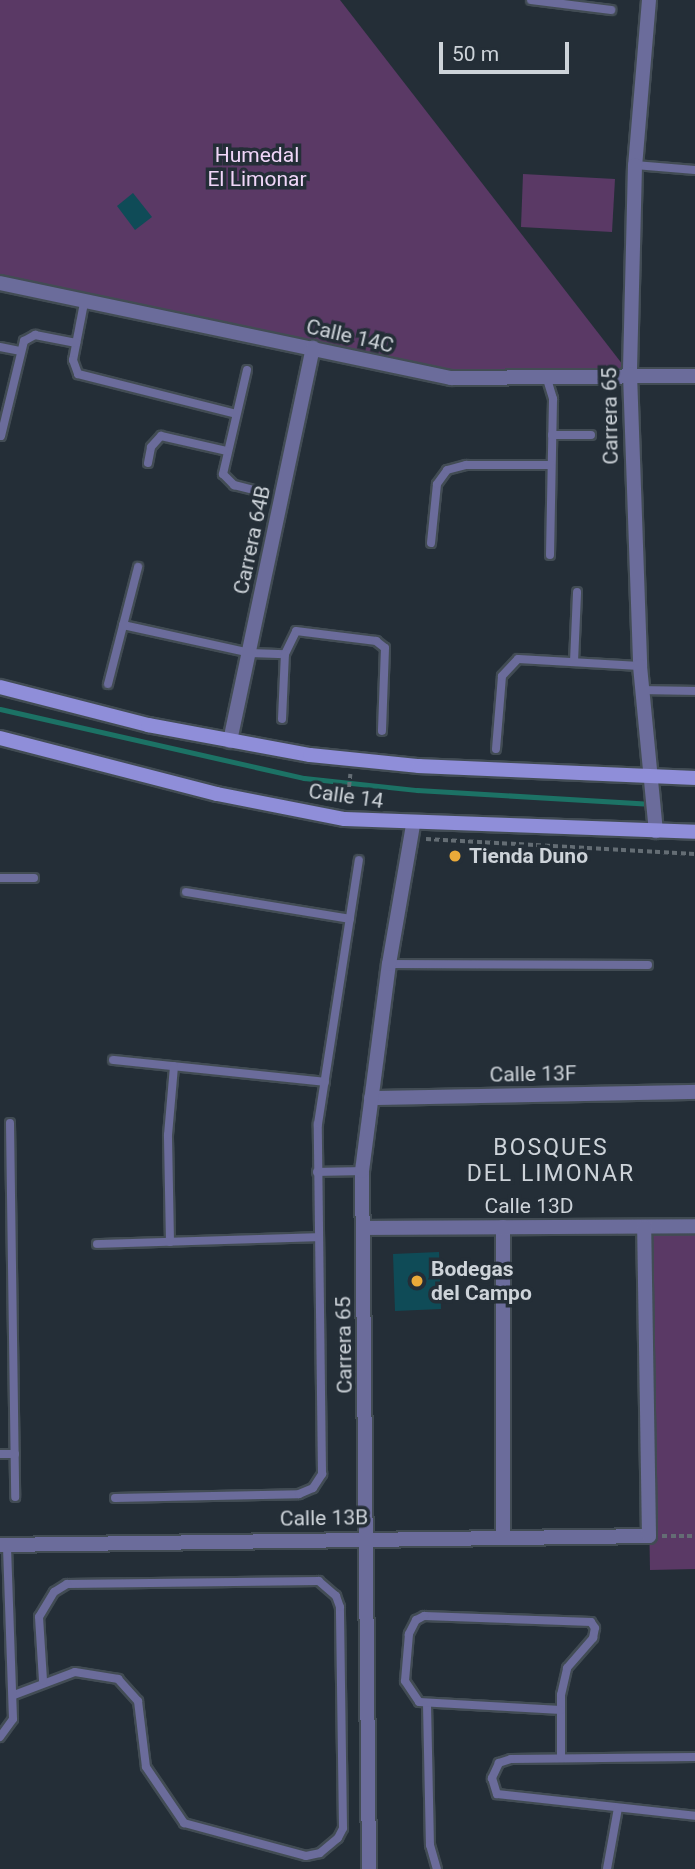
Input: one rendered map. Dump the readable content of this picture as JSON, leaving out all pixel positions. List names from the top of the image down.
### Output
{
  "streets": {
    "street": [
      "Calle 14C",
      "Carrera 65",
      "Carrera 64B",
      "Calle 14",
      "Calle 13F",
      "Calle 13D",
      "Calle 13B"
    ]
  },
  "crossings": [
    ["Calle 14C", "Carrera 65"],
    ["Calle 14C", "Carrera 64B"],
    ["Carrera 65", "Calle 14"],
    ["Carrera 65", "Calle 13F"],
    ["Carrera 65", "Calle 13D"],
    ["Carrera 65", "Calle 13B"],
    ["Carrera 64B", "Calle 14"]
  ],
  "districts": ["BOSQUES DEL LIMONAR"],
  "parks": ["Humedal El Limonar"],
  "places": ["Tienda Duno", "Bodegas del Campo"],
  "scale_bar": "50 m"
}
